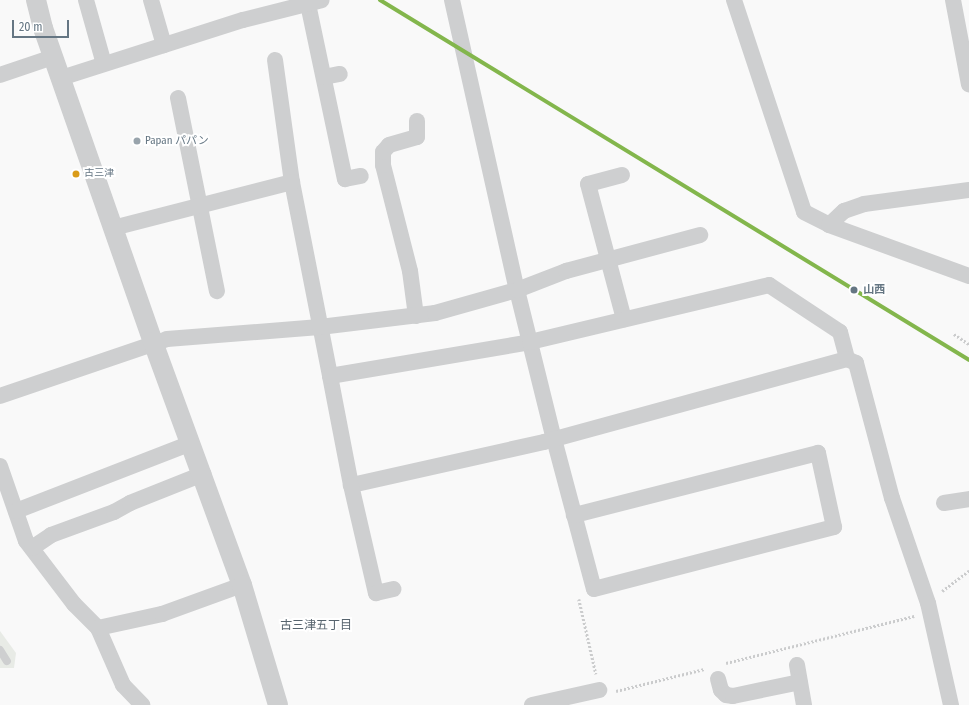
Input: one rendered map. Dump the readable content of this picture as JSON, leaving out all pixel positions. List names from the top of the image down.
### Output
{
  "districts": ["古三津五丁目"],
  "places": ["Papan パパン", "古三津", "山西"],
  "scale_bar": "20 m"
}
